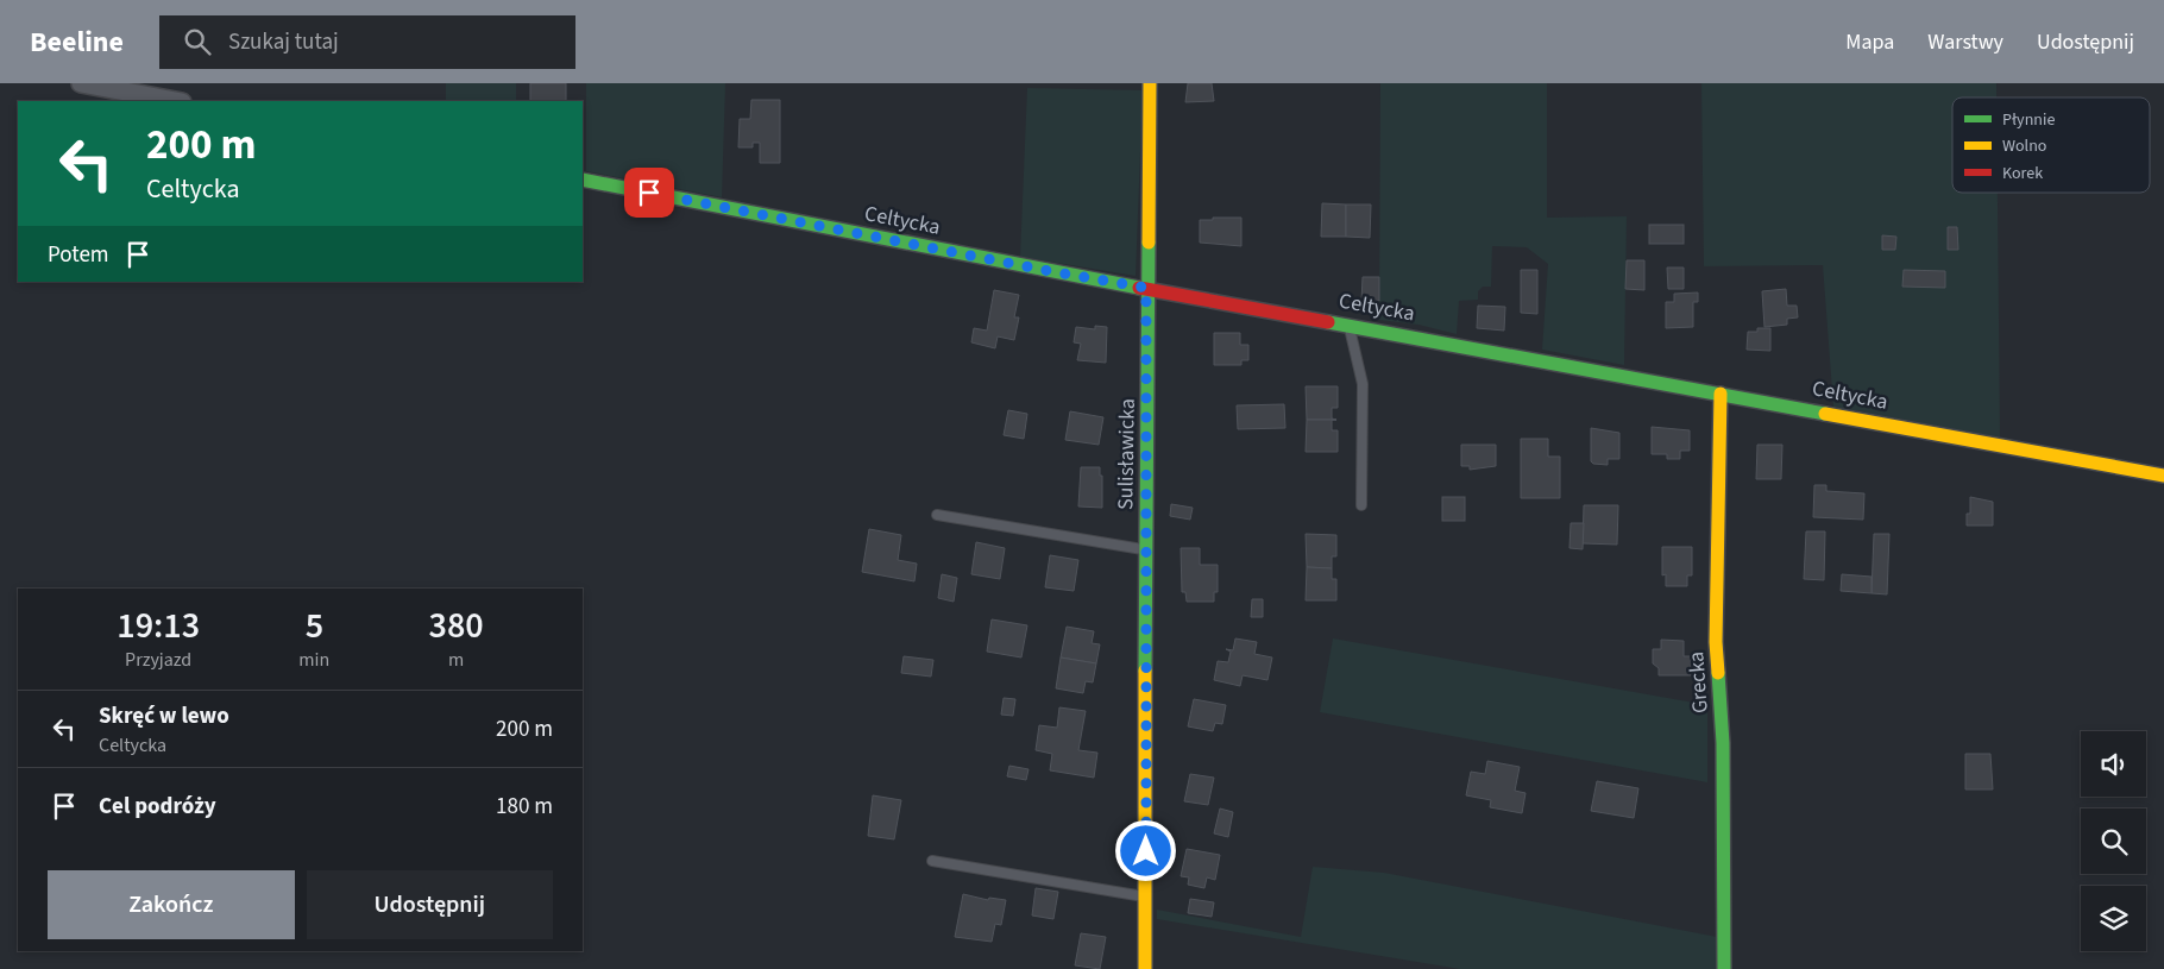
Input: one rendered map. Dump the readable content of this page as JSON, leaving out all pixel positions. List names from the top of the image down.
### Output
{
  "streets": {
    "street": ["Celtycka", "Sulisławicka", "Grecka"]
  },
  "crossings": [
    ["Celtycka", "Sulisławicka"],
    ["Celtycka", "Grecka"]
  ],
  "legend": ["Płynnie", "Wolno", "Korek"],
  "page": {
    "header": "Beeline",
    "search": "Szukaj tutaj",
    "nav": ["Mapa", "Warstwy", "Udostępnij"],
    "turn": ["200 m", "Celtycka"],
    "then": "Potem",
    "eta": [
      "19:13",
      "Przyjazd",
      "5",
      "min",
      "380",
      "m"
    ],
    "list": [
      {
        "name": "Skręć w lewo",
        "note": "Celtycka",
        "value": "200 m"
      },
      {
        "name": "Cel podróży",
        "value": "180 m"
      }
    ],
    "buttons": ["Zakończ", "Udostępnij"]
  }
}
